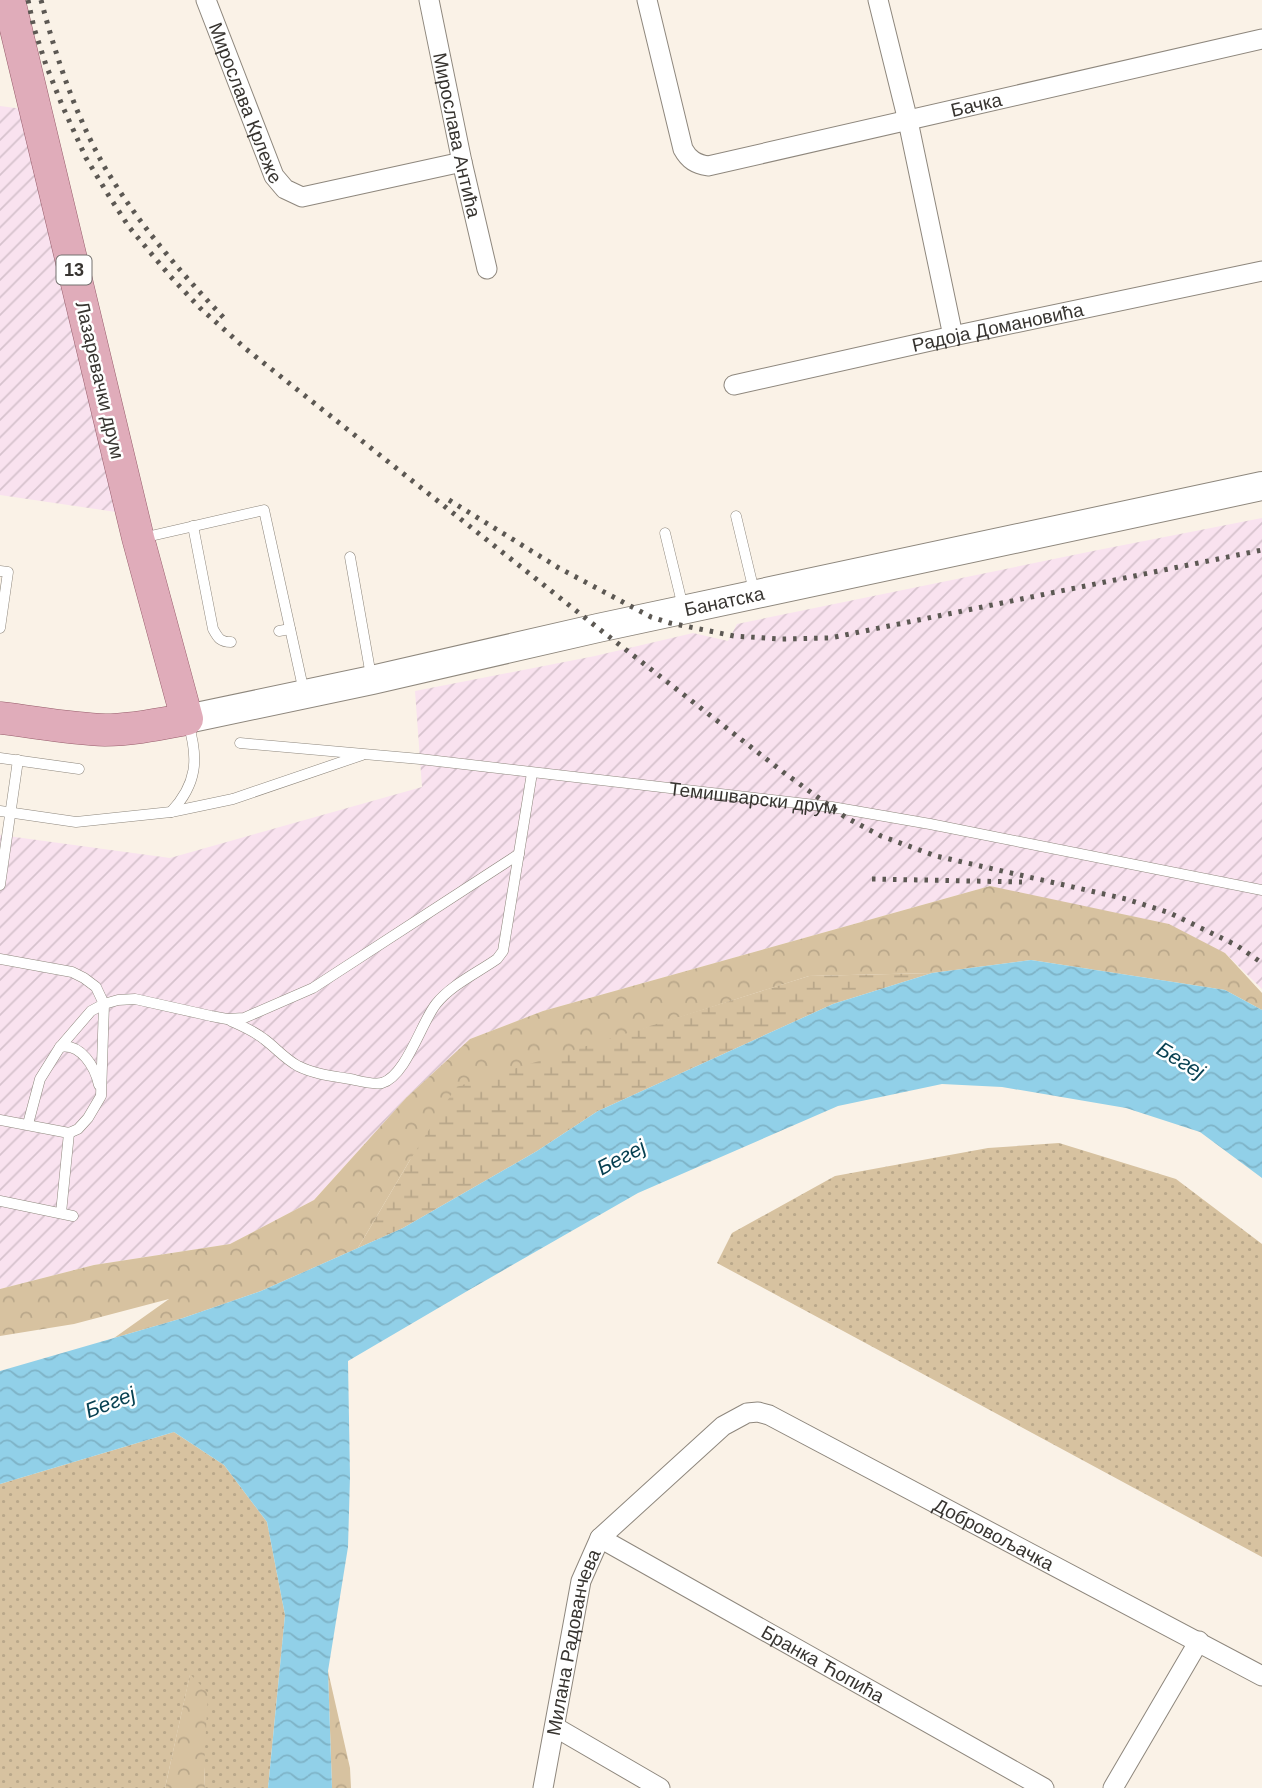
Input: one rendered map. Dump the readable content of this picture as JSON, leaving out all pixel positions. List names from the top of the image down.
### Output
{
  "streets": {
    "main road": ["13", "Лазаревачки друм", "Банатска"],
    "street": [
      "Мирослава Крлеже",
      "Бачка",
      "Мирослава Антића",
      "Радоја Домановића",
      "Добровољачка",
      "Милана Радованчева",
      "Бранка Ћопића"
    ],
    "lane": ["Темишварски друм"]
  },
  "crossings": [
    ["Мирослава Крлеже", "Мирослава Антића"],
    ["Лазаревачки друм", "Банатска"],
    ["Добровољачка", "Милана Радованчева"],
    ["Милана Радованчева", "Бранка Ћопића"]
  ],
  "water": ["Бегеј"]
}
